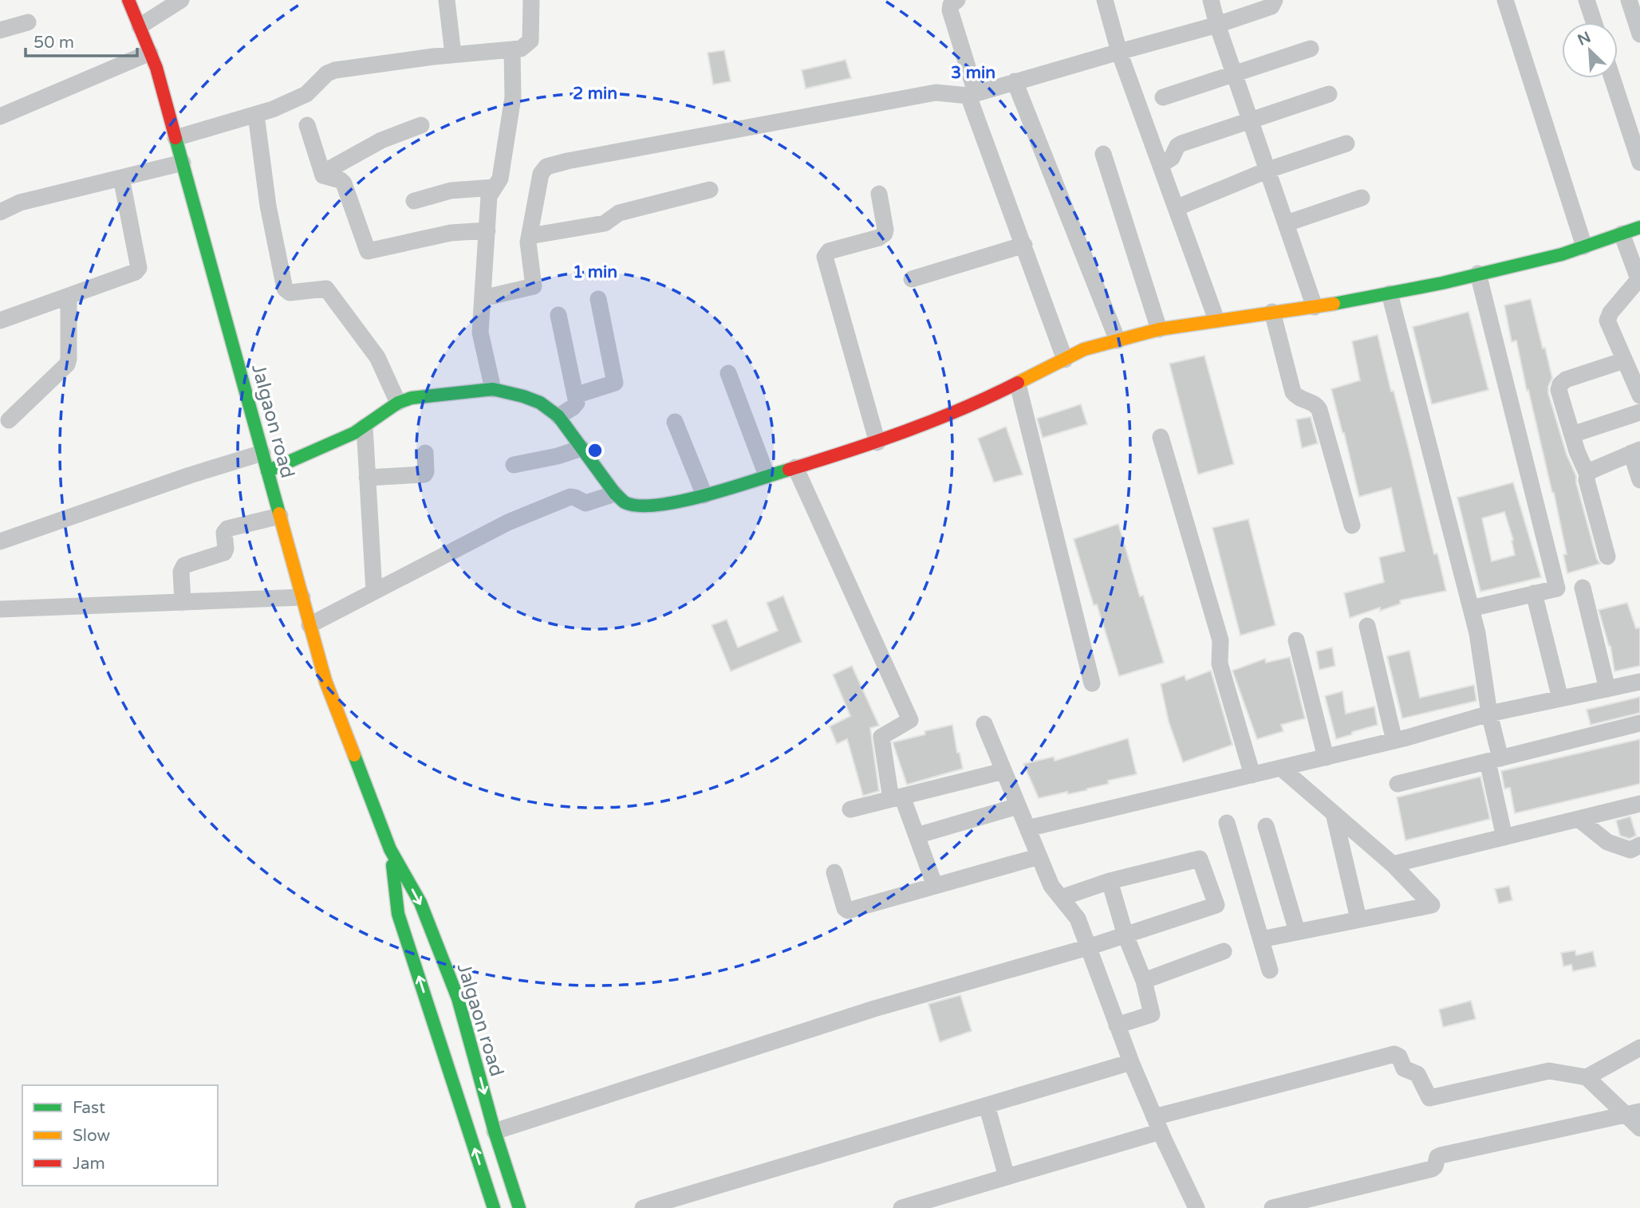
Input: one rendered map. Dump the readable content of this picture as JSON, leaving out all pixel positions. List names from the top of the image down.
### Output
{
  "streets": {
    "main road": ["Jalgaon road"]
  },
  "legend": ["Fast", "Slow", "Jam"],
  "scale_bar": "50 m",
  "north": "top left",
  "rings": ["3 min", "2 min", "1 min"]
}
